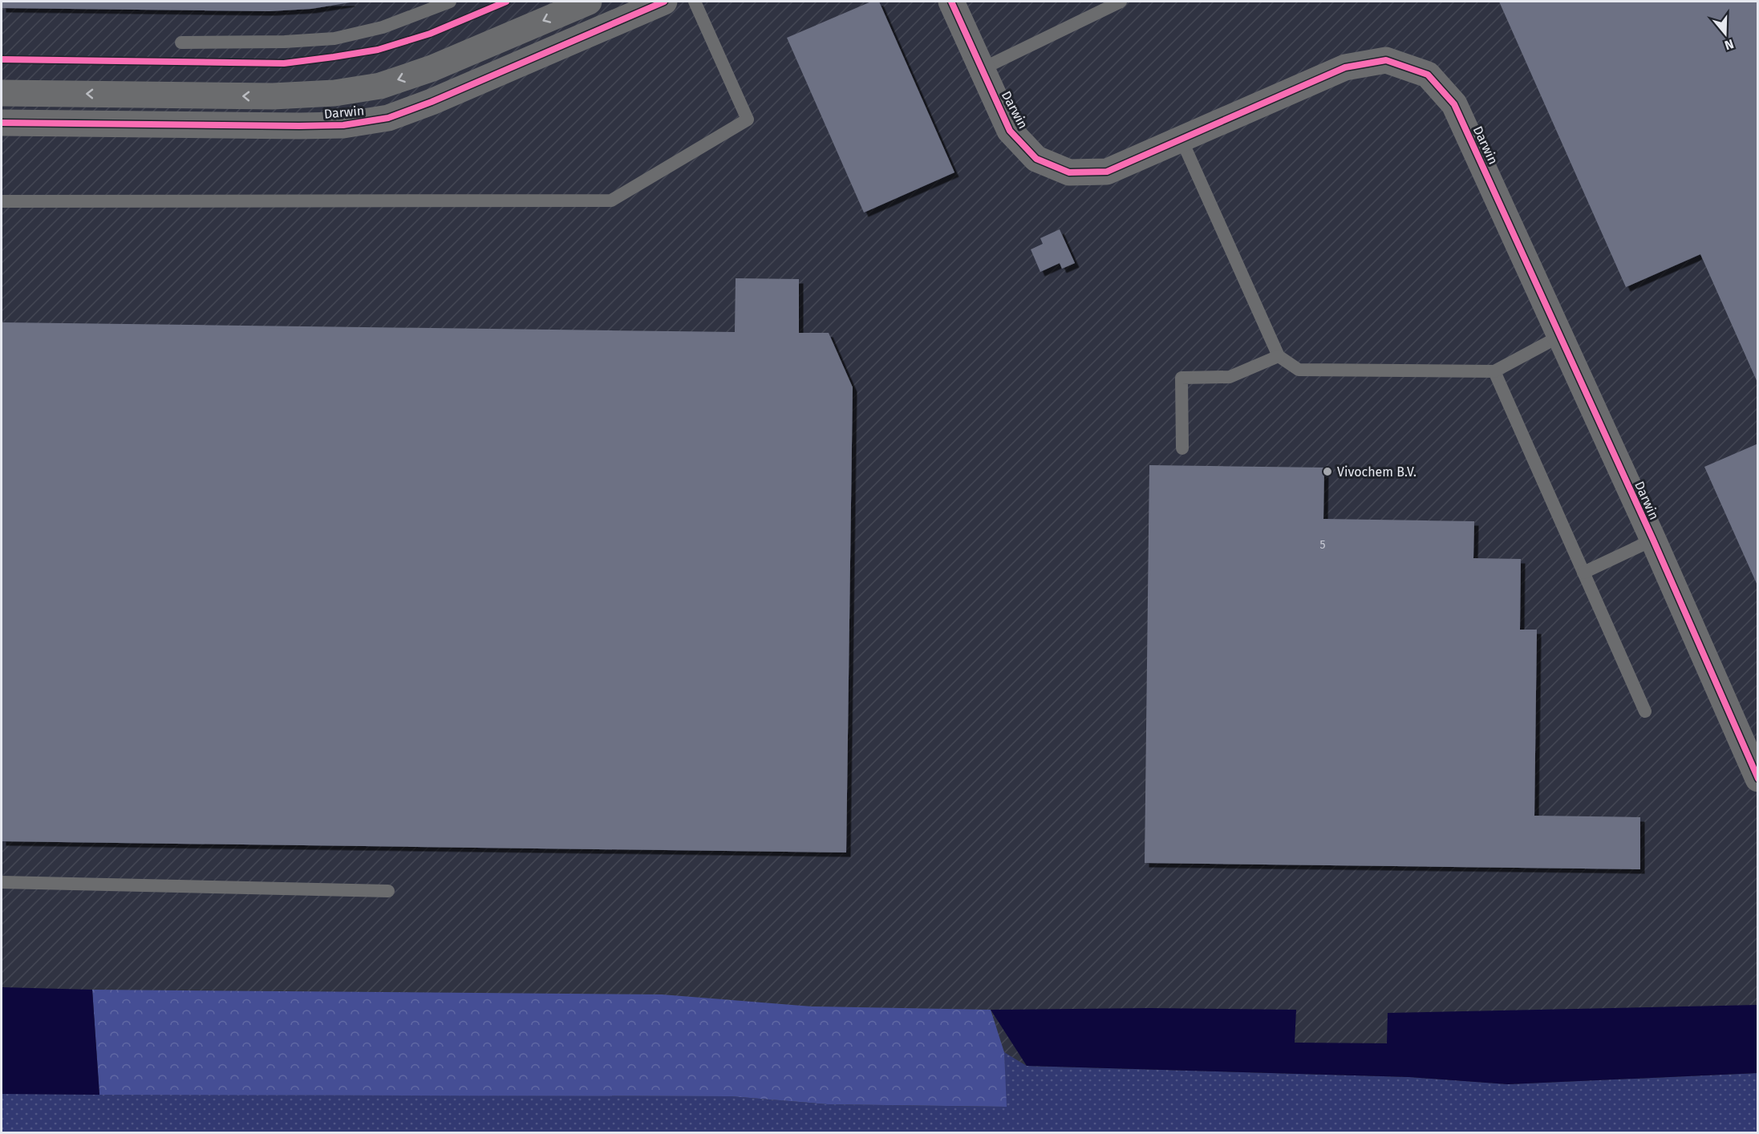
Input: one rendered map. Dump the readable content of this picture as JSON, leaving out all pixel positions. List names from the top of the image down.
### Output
{
  "streets": {
    "street": ["Darwin"]
  },
  "places": ["Vivochem B.V."],
  "house_numbers": ["5"],
  "north": "bottom"
}
